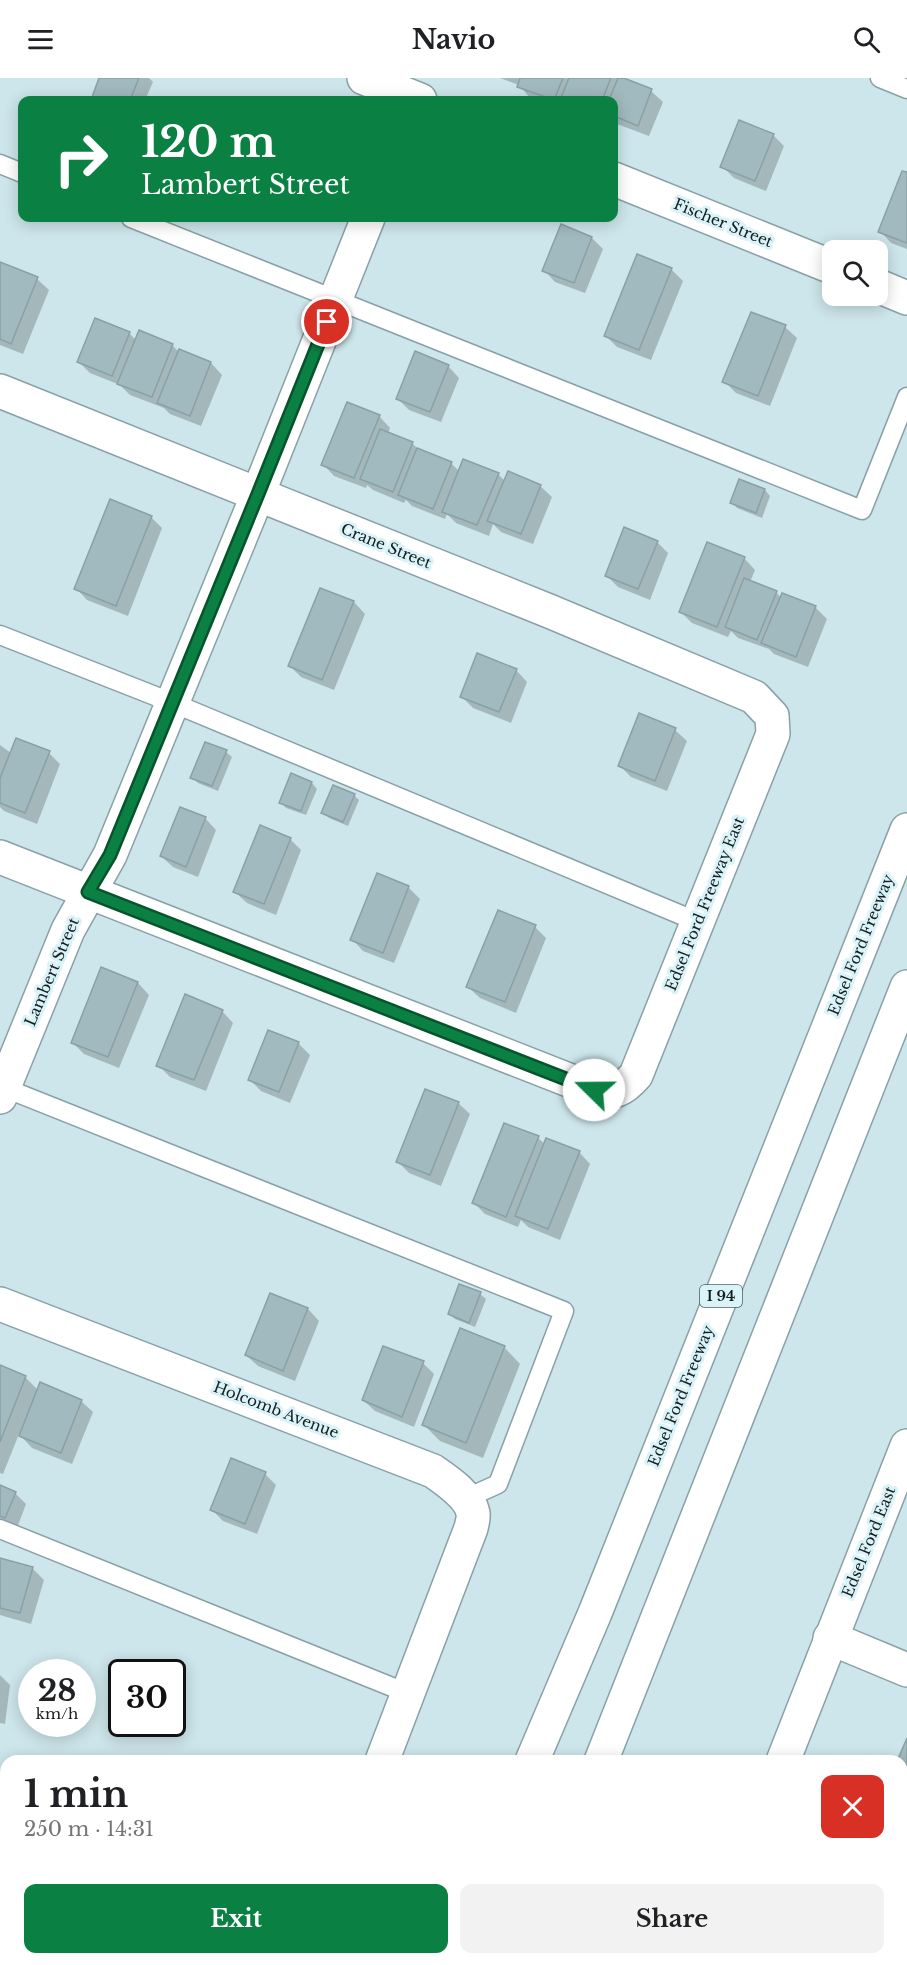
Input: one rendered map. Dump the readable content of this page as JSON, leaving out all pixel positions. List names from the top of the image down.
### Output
{
  "streets": {
    "main road": [
      "Fischer Street",
      "Crane Street",
      "Edsel Ford Freeway East",
      "Edsel Ford Freeway",
      "Lambert Street",
      "I 94",
      "Holcomb Avenue",
      "Edsel Ford East"
    ]
  },
  "crossings": [
    ["Crane Street", "Edsel Ford Freeway East"],
    ["Crane Street", "Lambert Street"],
    ["Edsel Ford Freeway East", "Lambert Street"]
  ],
  "page": {
    "header": "Navio",
    "turn": ["120 m", "Lambert Street"],
    "speed": "28 km/h",
    "limit": "30",
    "heading": ["1 min", "250 m · 14:31"],
    "buttons": ["Exit", "Share"]
  }
}
